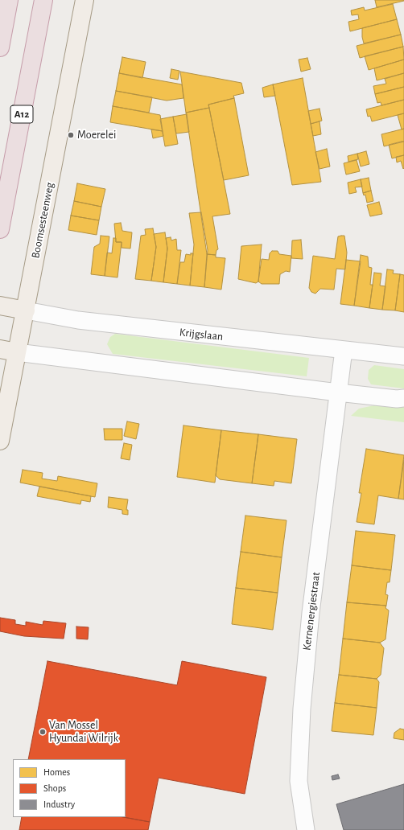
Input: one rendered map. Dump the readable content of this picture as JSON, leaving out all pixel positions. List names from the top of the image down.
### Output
{
  "streets": {
    "highway": ["A12"],
    "main road": ["Boomsesteenweg", "Krijgslaan"],
    "street": ["Kernenergiestraat"]
  },
  "crossings": [
    ["Boomsesteenweg", "Krijgslaan"],
    ["Krijgslaan", "Kernenergiestraat"]
  ],
  "places": ["Moerelei", "Van Mossel Hyundai Wilrijk"],
  "legend": ["Homes", "Shops", "Industry"]
}
